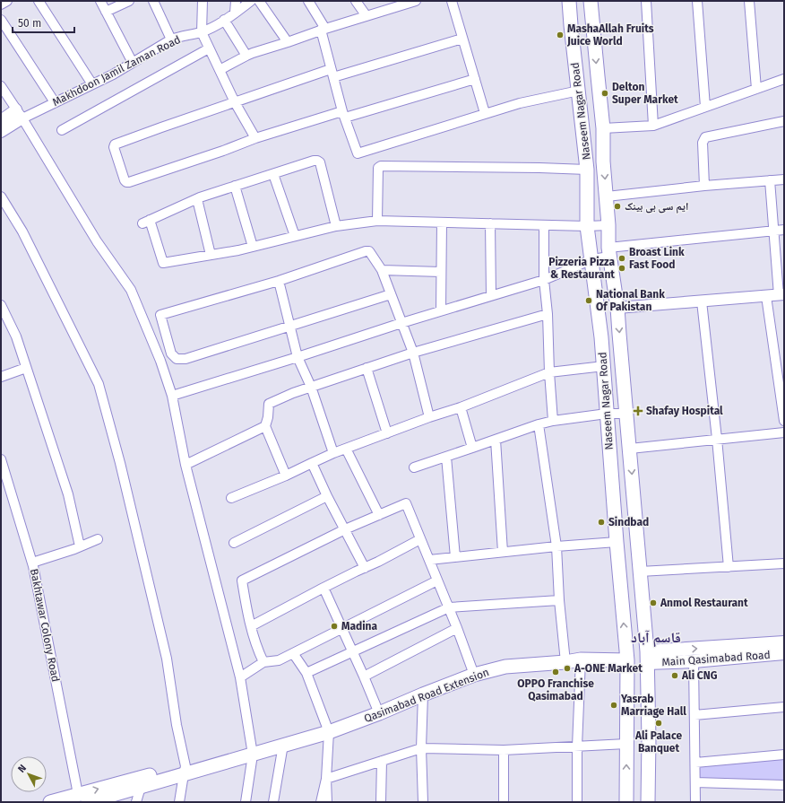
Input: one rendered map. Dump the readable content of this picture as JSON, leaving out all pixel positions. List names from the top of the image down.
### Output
{
  "streets": {
    "main road": ["Naseem Nagar Road", "Main Qasimabad Road", "Qasimabad Road Extension"],
    "street": ["Makhdoon Jamil Zaman Road", "Bakhtawar Colony Road"]
  },
  "crossings": [
    ["Naseem Nagar Road", "Main Qasimabad Road"],
    ["Naseem Nagar Road", "Qasimabad Road Extension"]
  ],
  "districts": ["قاسم آباد"],
  "places": {
    "other": [
      "MashaAllah Fruits Juice World",
      "Delton Super Market",
      "ایم سی بی بینک",
      "Broast Link Fast Food",
      "Pizzeria Pizza & Restaurant",
      "National Bank Of Pakistan",
      "Sindbad",
      "Anmol Restaurant",
      "Madina",
      "A-ONE Market",
      "OPPO Franchise Qasimabad",
      "Ali CNG",
      "Yasrab Marriage Hall",
      "Ali Palace Banquet"
    ],
    "health": ["Shafay Hospital"]
  },
  "scale_bar": "50 m",
  "north": "top left"
}
